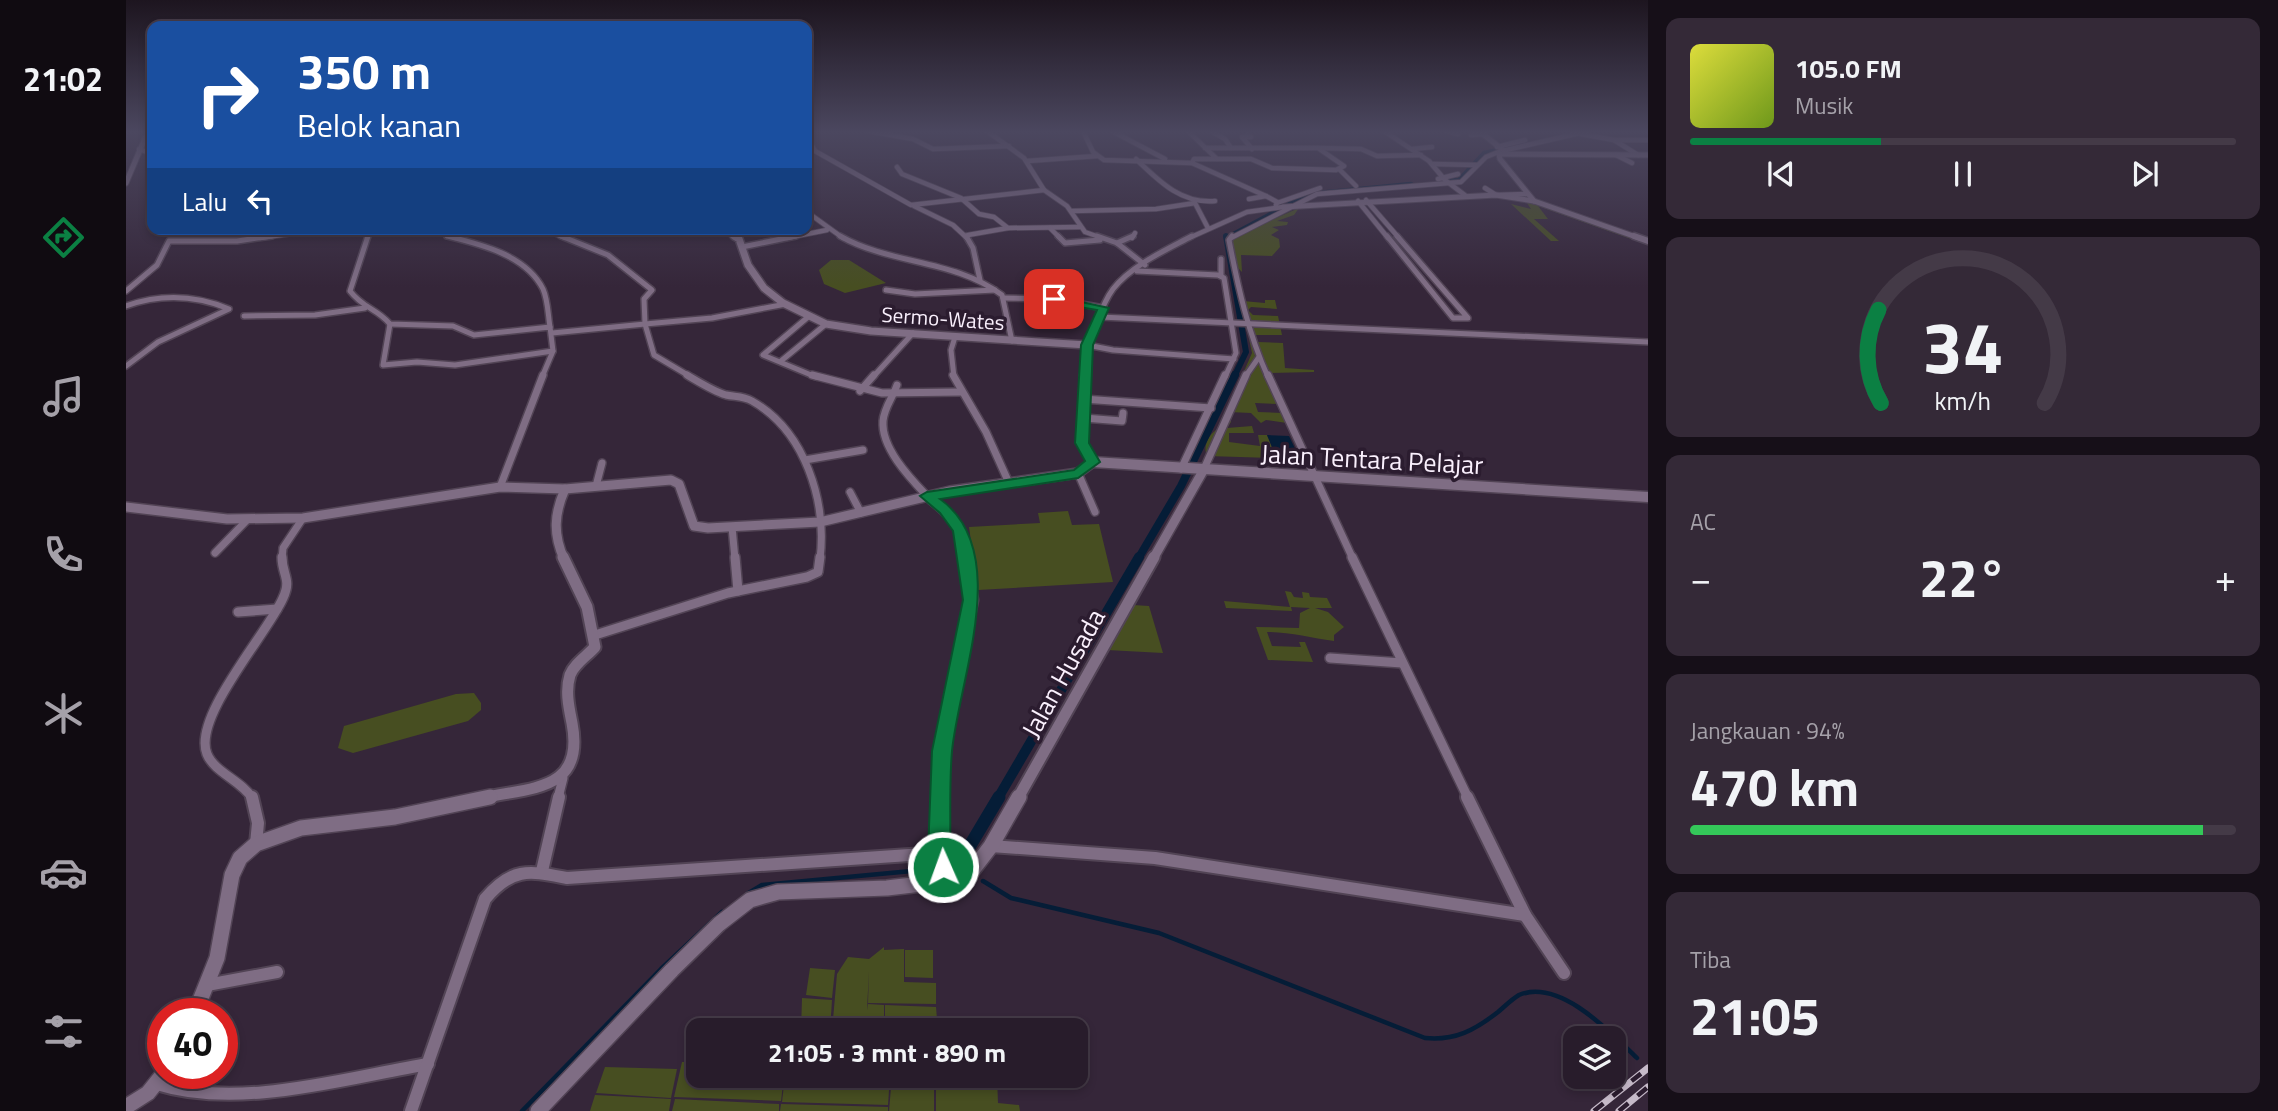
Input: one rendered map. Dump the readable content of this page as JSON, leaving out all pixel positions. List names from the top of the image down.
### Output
{
  "streets": {
    "main road": ["Sermo-Wates", "Jalan Tentara Pelajar"],
    "street": ["Jalan Husada"]
  },
  "crossings": [
    ["Jalan Tentara Pelajar", "Jalan Husada"]
  ],
  "page": {
    "tabs": "21:02",
    "turn": ["350 m", "Belok kanan"],
    "song": ["105.0 FM", "Musik"],
    "then": "Lalu",
    "tile": [
      "AC",
      ["Jangkauan · 94%", "470 km"],
      ["Tiba", "21:05"]
    ],
    "heat": ["−", "22°", "+"],
    "limit": "40",
    "trip": "21:05 · 3 mnt · 890 m",
    "gauge": ["34", "km/h"]
  }
}
